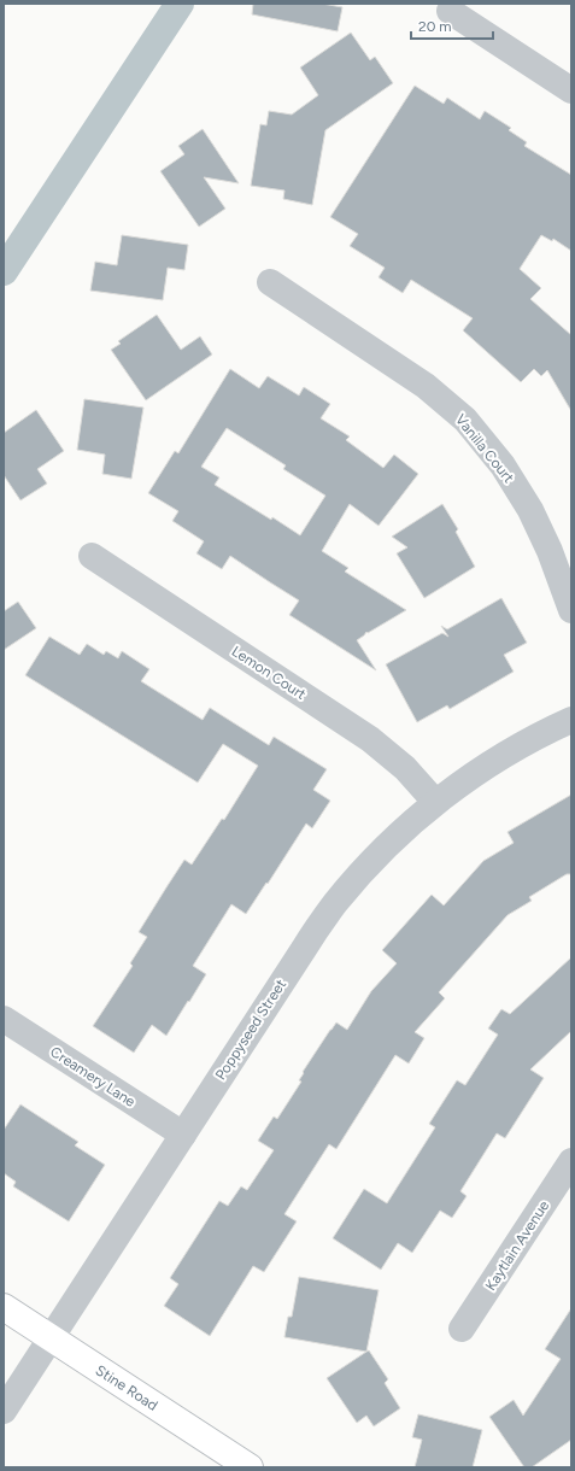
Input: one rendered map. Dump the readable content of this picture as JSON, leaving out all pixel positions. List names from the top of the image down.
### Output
{
  "streets": {
    "main road": ["Stine Road"],
    "street": [
      "Vanilla Court",
      "Lemon Court",
      "Poppyseed Street",
      "Creamery Lane",
      "Kaytlain Avenue"
    ]
  },
  "crossings": [
    ["Lemon Court", "Poppyseed Street"],
    ["Poppyseed Street", "Creamery Lane"],
    ["Poppyseed Street", "Stine Road"]
  ],
  "scale_bar": "20 m"
}
